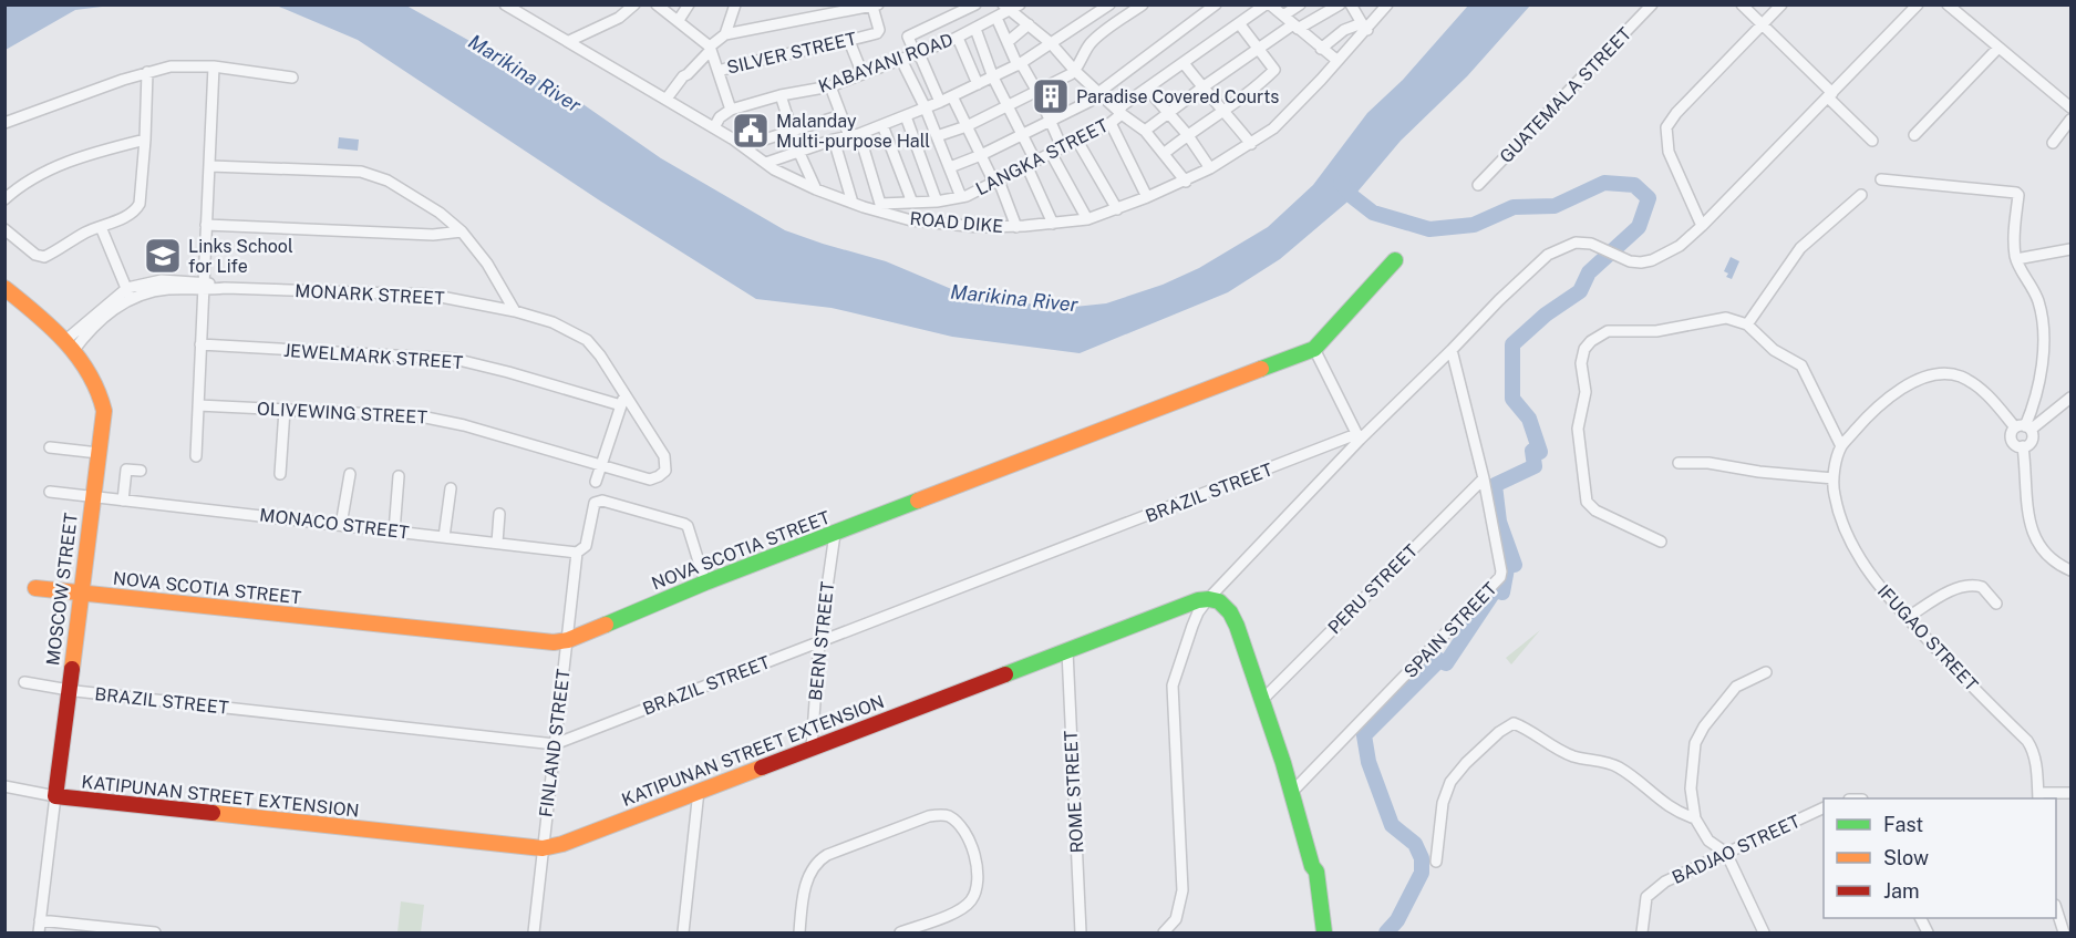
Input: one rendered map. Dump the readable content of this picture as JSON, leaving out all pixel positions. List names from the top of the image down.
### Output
{
  "streets": {
    "street": [
      "SILVER STREET",
      "KABAYANI ROAD",
      "GUATEMALA STREET",
      "LANGKA STREET",
      "ROAD DIKE",
      "MONARK STREET",
      "JEWELMARK STREET",
      "OLIVEWING STREET",
      "BRAZIL STREET",
      "MONACO STREET",
      "NOVA SCOTIA STREET",
      "MOSCOW STREET",
      "PERU STREET",
      "SPAIN STREET",
      "IFUGAO STREET",
      "BERN STREET",
      "FINLAND STREET",
      "KATIPUNAN STREET EXTENSION",
      "ROME STREET",
      "BADJAO STREET"
    ]
  },
  "crossings": [
    ["LANGKA STREET", "ROAD DIKE"],
    ["MONARK STREET", "JEWELMARK STREET"],
    ["MONARK STREET", "OLIVEWING STREET"],
    ["MONARK STREET", "MOSCOW STREET"],
    ["JEWELMARK STREET", "OLIVEWING STREET"],
    ["BRAZIL STREET", "MOSCOW STREET"],
    ["BRAZIL STREET", "BERN STREET"],
    ["BRAZIL STREET", "FINLAND STREET"],
    ["MONACO STREET", "MOSCOW STREET"],
    ["MONACO STREET", "FINLAND STREET"],
    ["NOVA SCOTIA STREET", "MOSCOW STREET"],
    ["NOVA SCOTIA STREET", "BERN STREET"],
    ["NOVA SCOTIA STREET", "FINLAND STREET"],
    ["MOSCOW STREET", "KATIPUNAN STREET EXTENSION"],
    ["PERU STREET", "SPAIN STREET"],
    ["BERN STREET", "KATIPUNAN STREET EXTENSION"],
    ["FINLAND STREET", "KATIPUNAN STREET EXTENSION"],
    ["KATIPUNAN STREET EXTENSION", "ROME STREET"]
  ],
  "water": ["Marikina River"],
  "places": {
    "building": ["Paradise Covered Courts"],
    "public building": ["Malanday Multi-purpose Hall"],
    "school or university": ["Links School for Life"]
  },
  "legend": ["Fast", "Slow", "Jam"]
}
